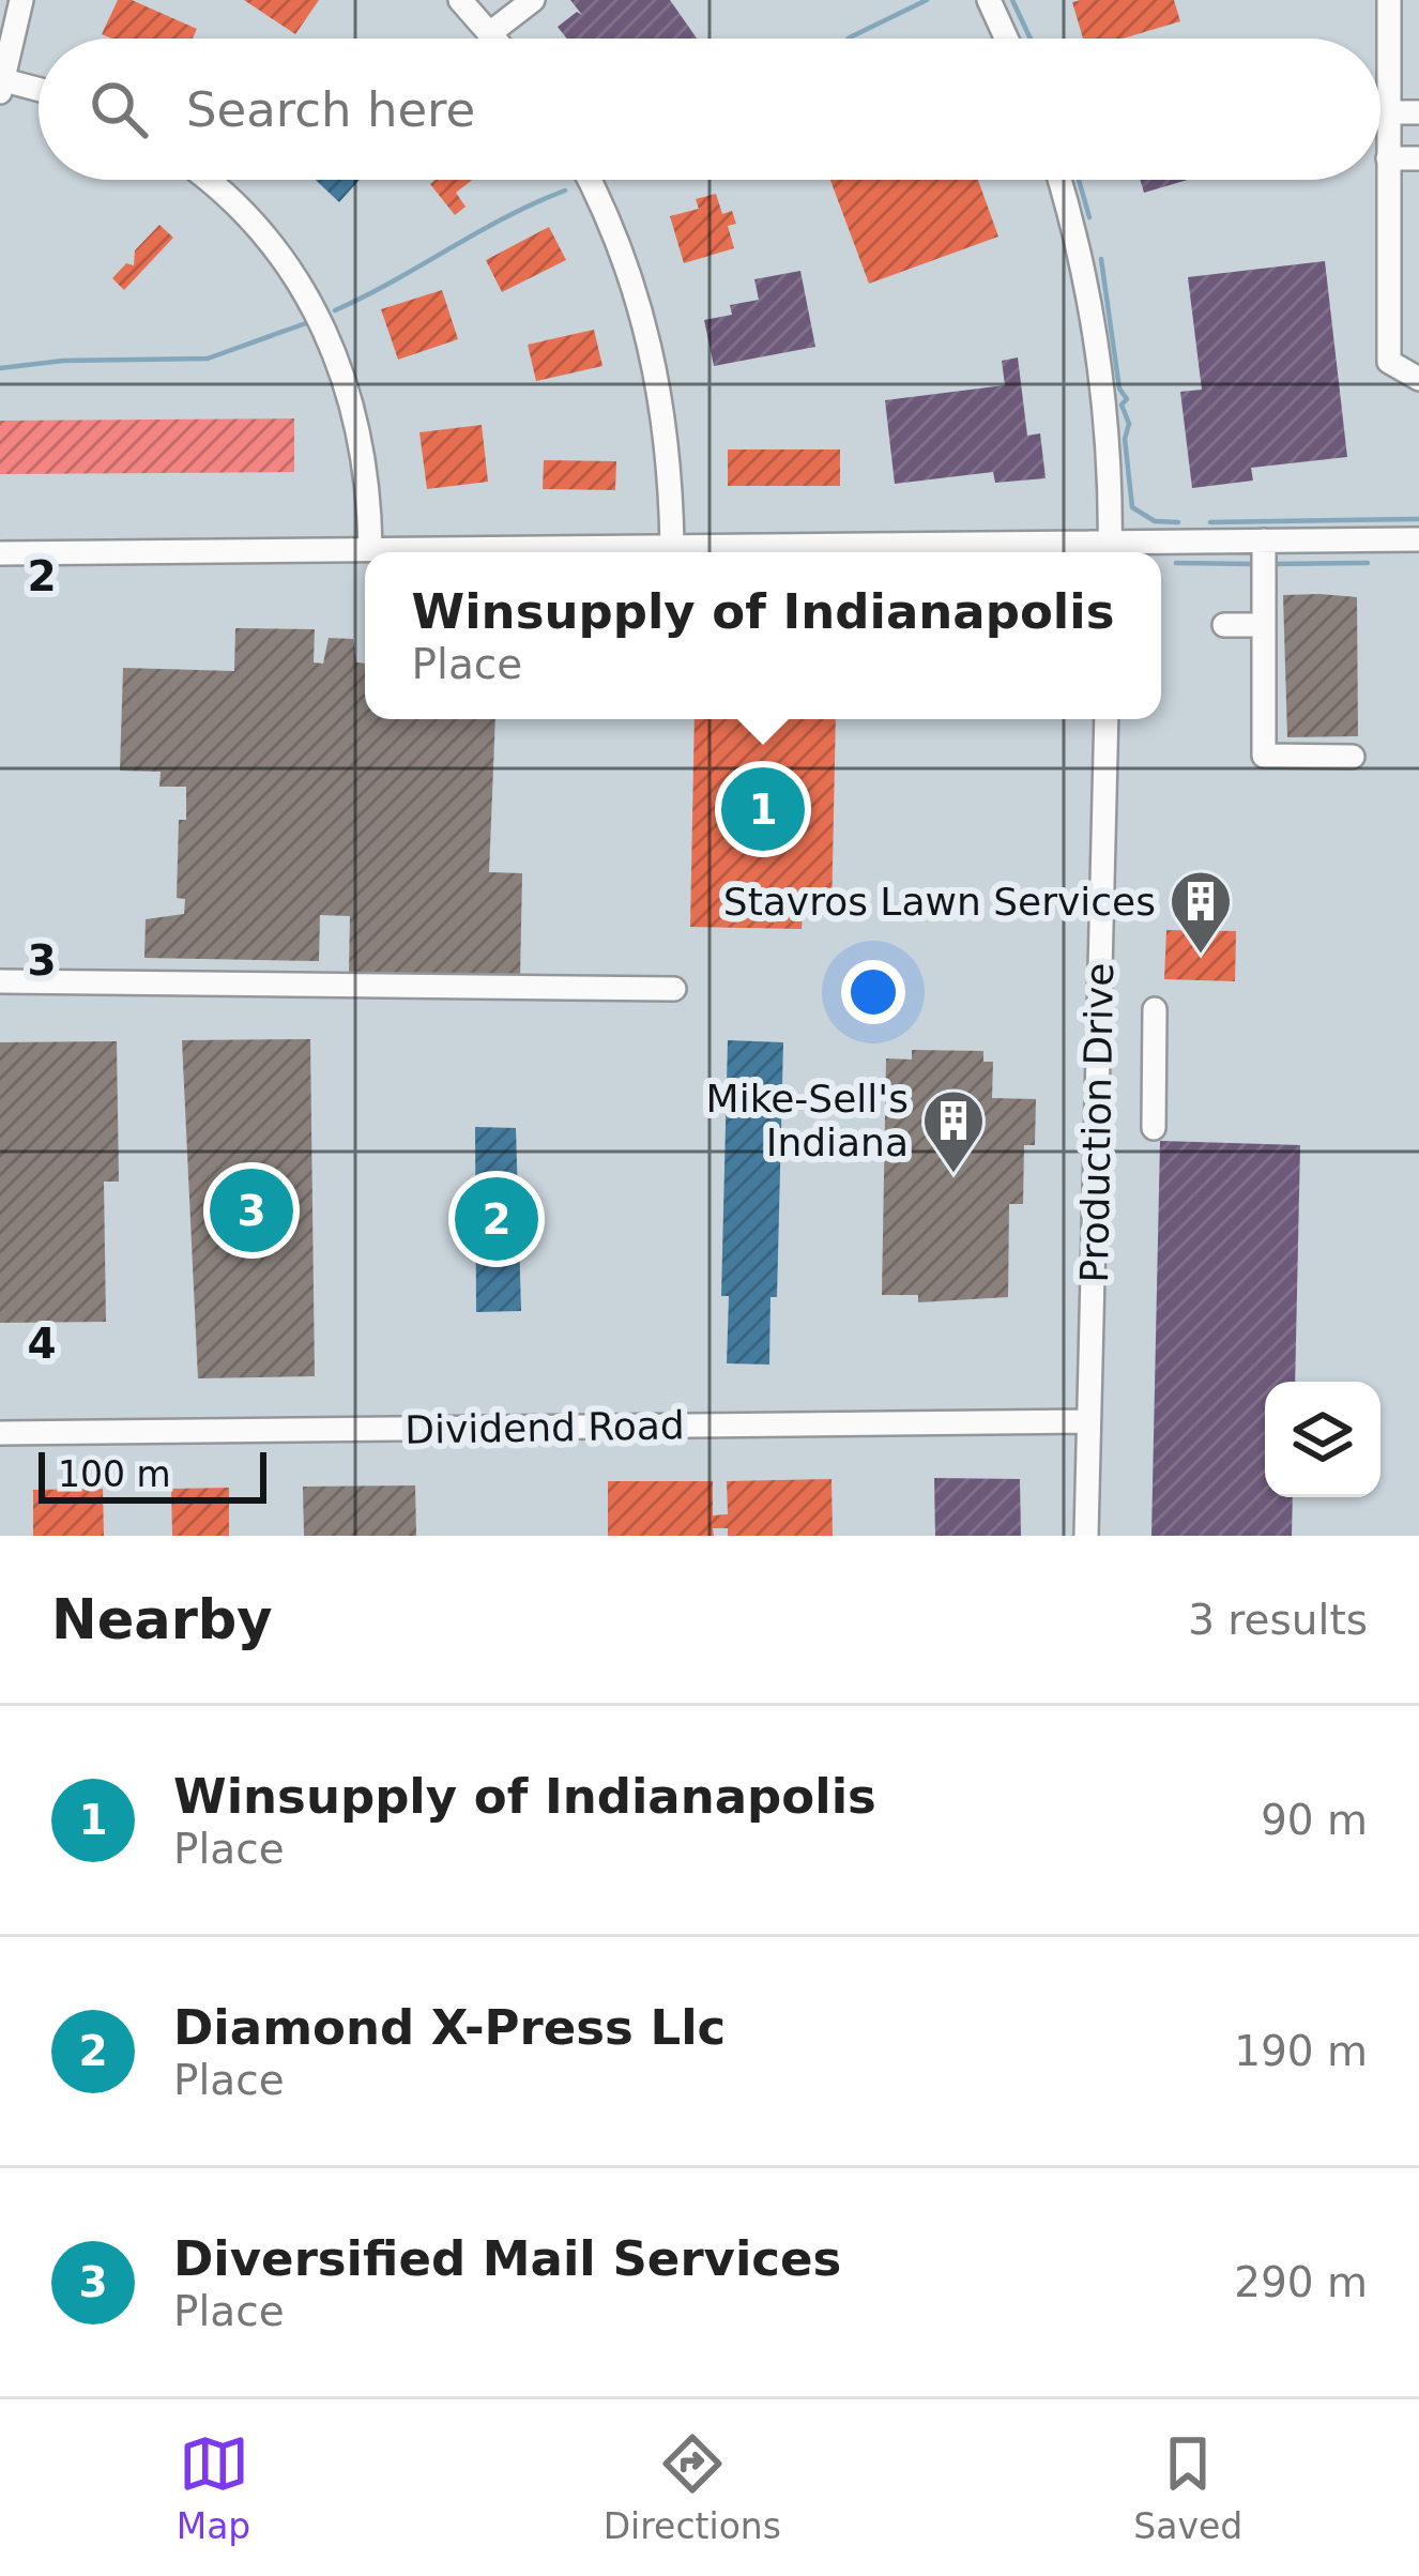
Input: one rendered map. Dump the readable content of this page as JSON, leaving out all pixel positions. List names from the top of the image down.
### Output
{
  "streets": {
    "street": ["Production Drive", "Dividend Road"]
  },
  "crossings": [
    ["Production Drive", "Dividend Road"]
  ],
  "places": {
    "building": ["Stavros Lawn Services", "Mike-Sell's Indiana"]
  },
  "scale_bar": "100 m",
  "page": {
    "search": "Search here",
    "popup": ["Winsupply of Indianapolis", "Place"],
    "pins": ["1", "3", "2"],
    "scale": "100 m",
    "heading": ["Nearby", "3 results"],
    "list": [
      {
        "mark": "1",
        "name": "Winsupply of Indianapolis",
        "note": "Place",
        "value": "90 m"
      },
      {
        "mark": "2",
        "name": "Diamond X-Press Llc",
        "note": "Place",
        "value": "190 m"
      },
      {
        "mark": "3",
        "name": "Diversified Mail Services",
        "note": "Place",
        "value": "290 m"
      }
    ],
    "nav": ["Map", "Directions", "Saved"]
  },
  "grid": {
    "rows": ["2", "3", "4"]
  }
}
